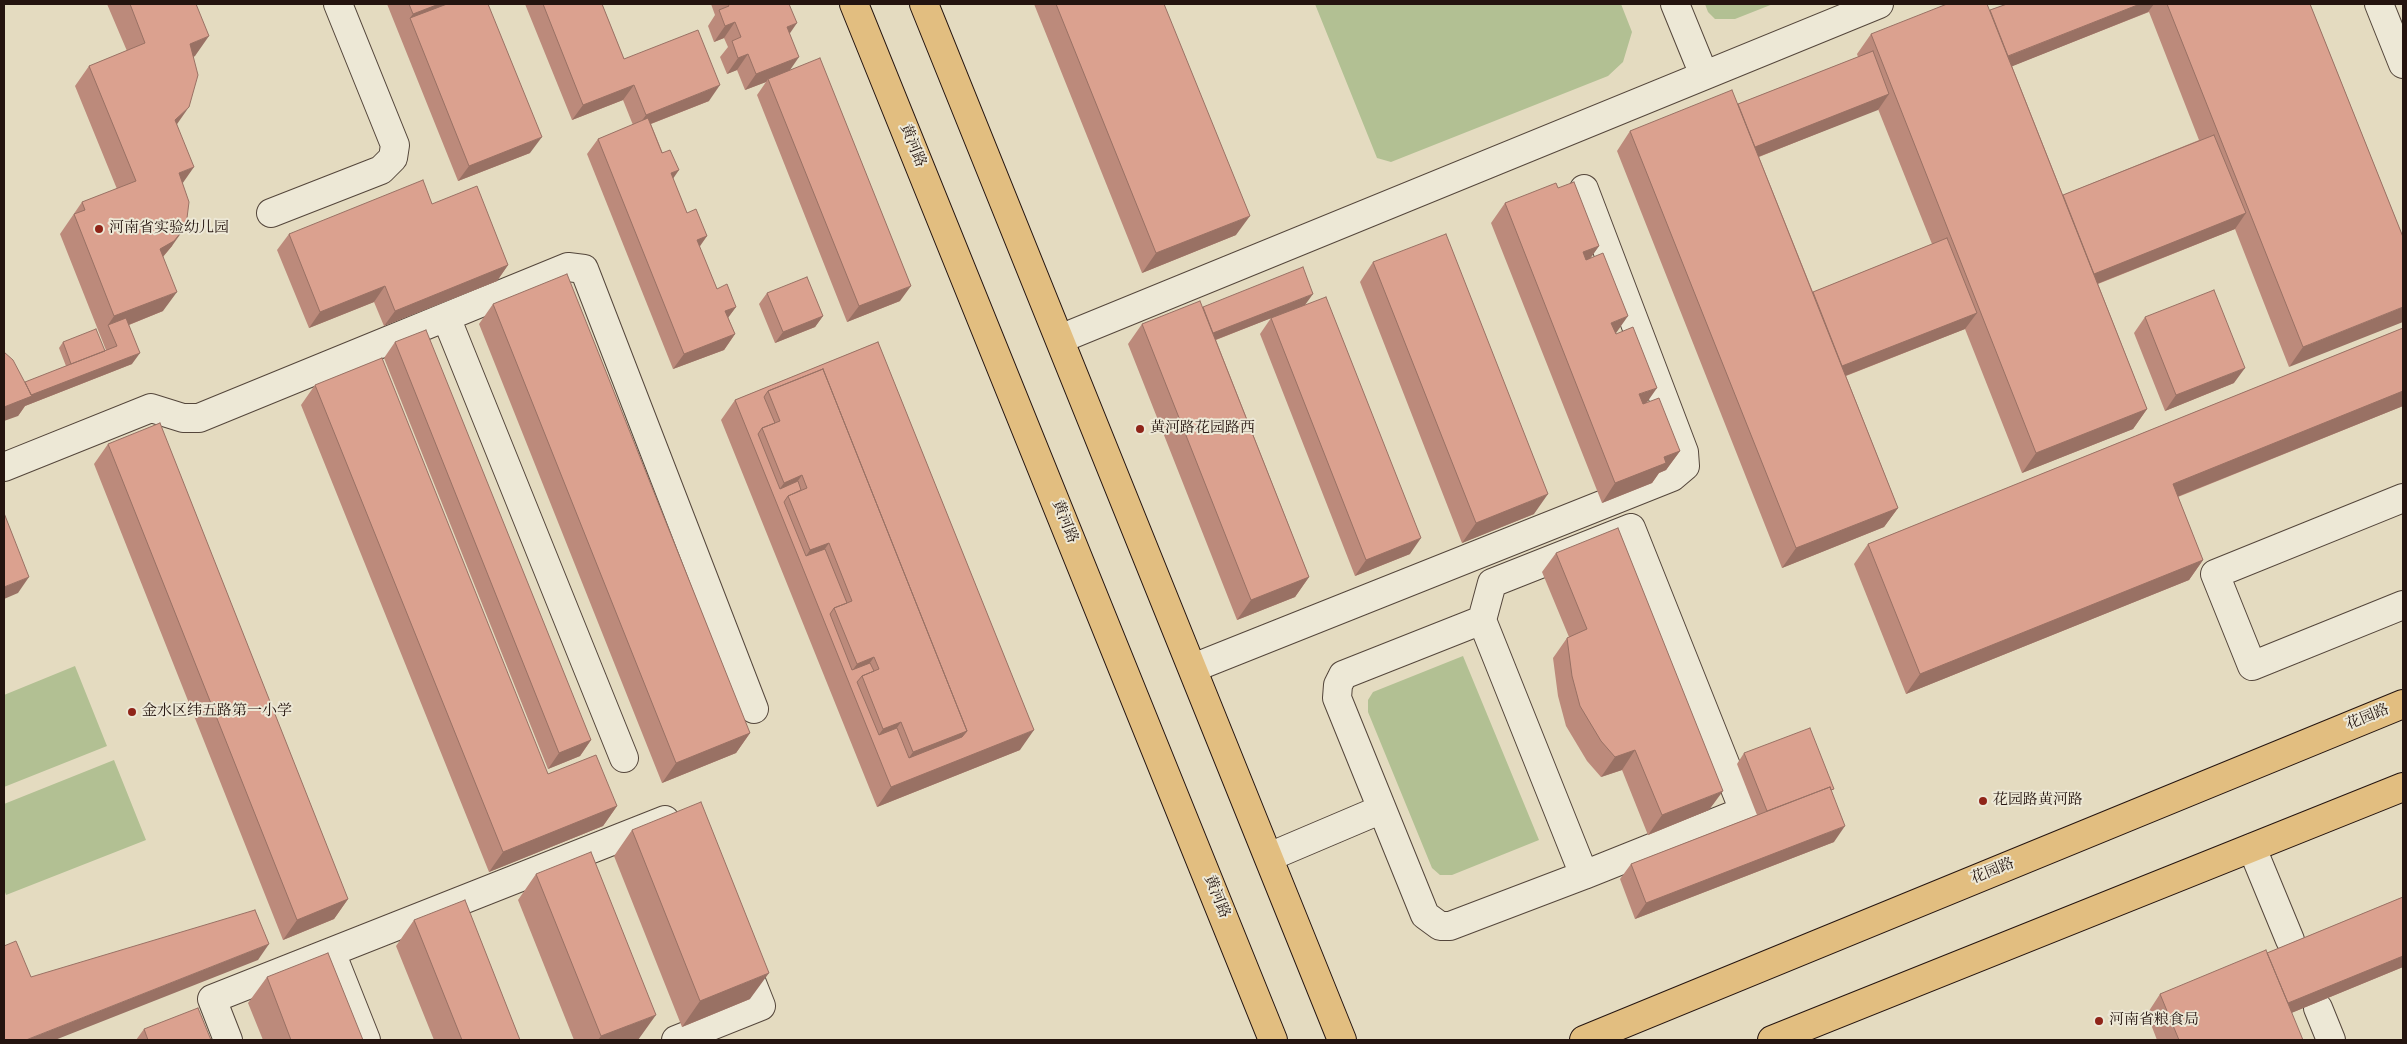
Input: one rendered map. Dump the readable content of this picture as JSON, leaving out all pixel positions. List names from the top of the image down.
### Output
{
  "streets": {
    "main road": ["黄河路", "花园路"]
  },
  "places": [
    "河南省实验幼儿园",
    "黄河路花园路西",
    "金水区纬五路第一小学",
    "花园路黄河路",
    "河南省粮食局"
  ]
}
